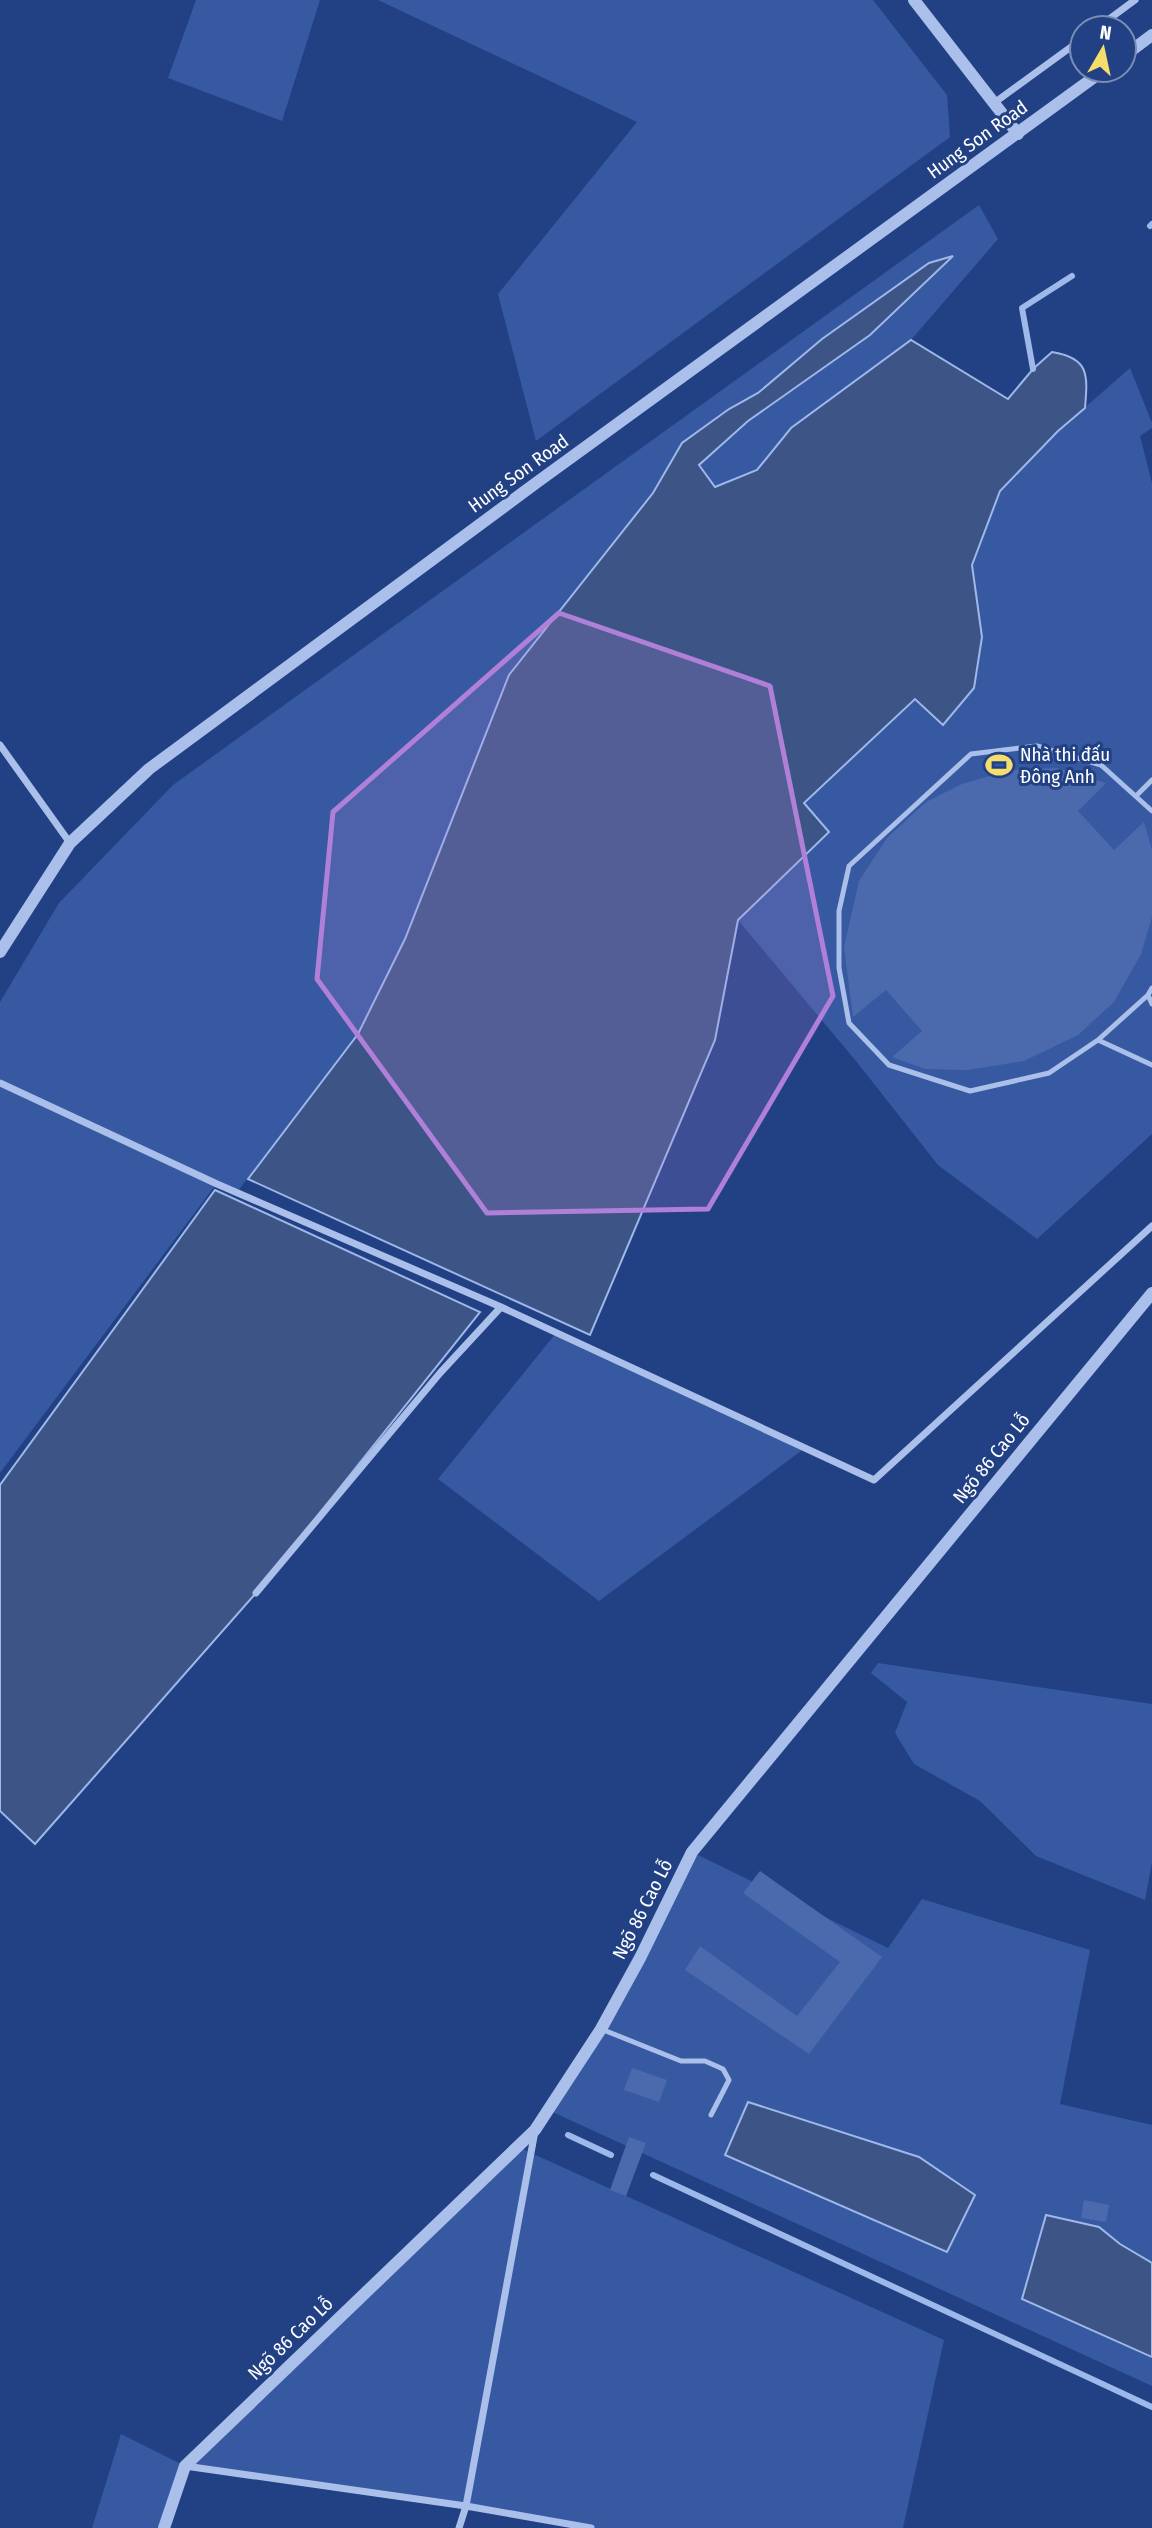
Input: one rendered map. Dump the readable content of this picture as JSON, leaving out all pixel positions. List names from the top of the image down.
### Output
{
  "streets": {
    "street": ["Hung Son Road", "Ngõ 86 Cao Lỗ"]
  },
  "places": {
    "sports": ["Nhà thi đấu Đông Anh"]
  },
  "north": "top"
}
